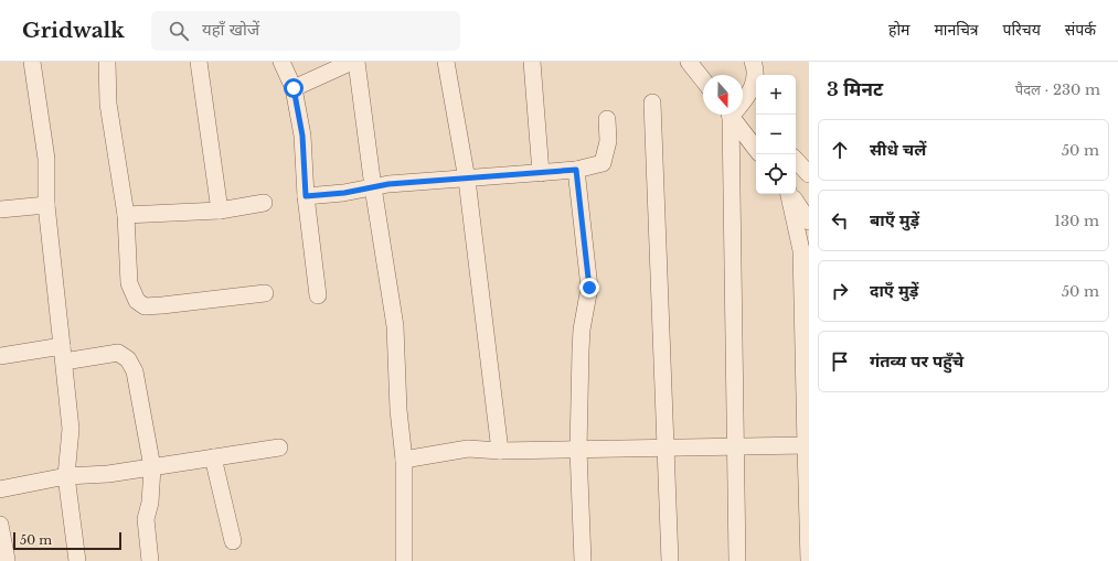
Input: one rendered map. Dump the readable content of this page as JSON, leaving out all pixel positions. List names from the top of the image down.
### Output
{
  "scale_bar": "50 m",
  "north": "bottom",
  "page": {
    "header": "Gridwalk",
    "search": "यहाँ खोजें",
    "nav": [
      "होम",
      "मानचित्र",
      "परिचय",
      "संपर्क"
    ],
    "heading": ["3 मिनट", "पैदल · 230 m"],
    "map_buttons": ["+", "−"],
    "list": [
      ["सीधे चलें", "50 m"],
      ["बाएँ मुड़ें", "130 m"],
      ["दाएँ मुड़ें", "50 m"],
      "गंतव्य पर पहुँचे"
    ],
    "scale": "50 m"
  }
}
